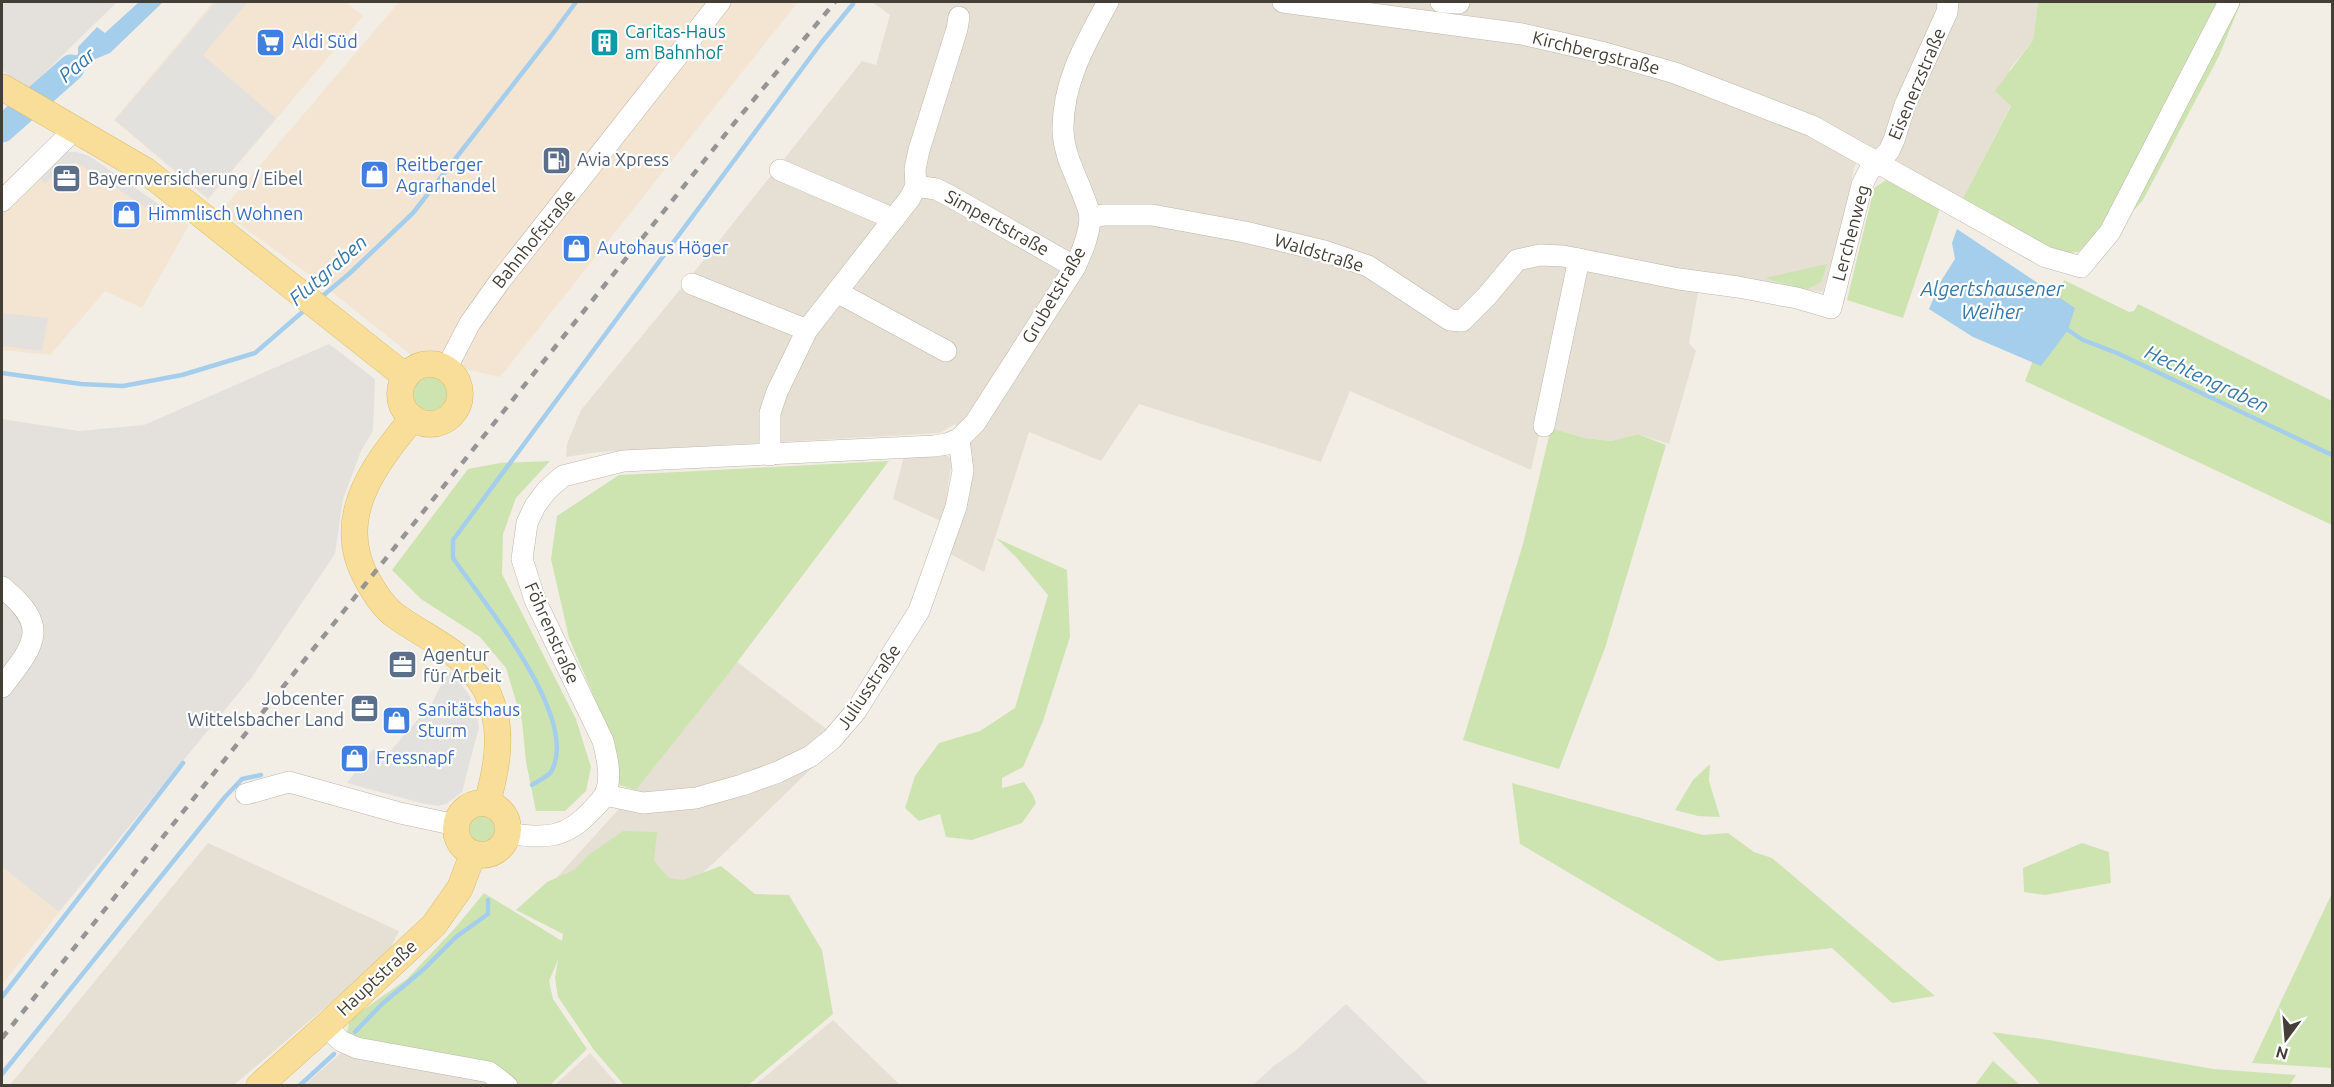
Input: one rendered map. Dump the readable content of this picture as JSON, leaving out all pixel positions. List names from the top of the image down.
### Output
{
  "streets": {
    "main road": ["Hauptstraße"],
    "street": [
      "Kirchbergstraße",
      "Eisenerzstraße",
      "Simpertstraße",
      "Lerchenweg",
      "Bahnhofstraße",
      "Waldstraße",
      "Grubetstraße",
      "Föhrenstraße",
      "Juliusstraße"
    ]
  },
  "crossings": [
    ["Kirchbergstraße", "Eisenerzstraße"],
    ["Kirchbergstraße", "Lerchenweg"],
    ["Eisenerzstraße", "Lerchenweg"],
    ["Simpertstraße", "Grubetstraße"],
    ["Lerchenweg", "Waldstraße"],
    ["Waldstraße", "Grubetstraße"],
    ["Grubetstraße", "Föhrenstraße"],
    ["Grubetstraße", "Juliusstraße"],
    ["Föhrenstraße", "Juliusstraße"]
  ],
  "water": [
    "Paar",
    "Flutgraben",
    "Algertshausener Weiher",
    "Hechtengraben"
  ],
  "places": {
    "supermarket": ["Aldi Süd"],
    "building": ["Caritas-Haus am Bahnhof"],
    "fuel station": ["Avia Xpress"],
    "shop": [
      "Reitberger Agrarhandel",
      "Himmlisch Wohnen",
      "Autohaus Höger",
      "Sanitätshaus Sturm",
      "Fressnapf"
    ],
    "office": ["Bayernversicherung / Eibel", "Agentur für Arbeit", "Jobcenter Wittelsbacher Land"]
  },
  "north": "bottom"
}
